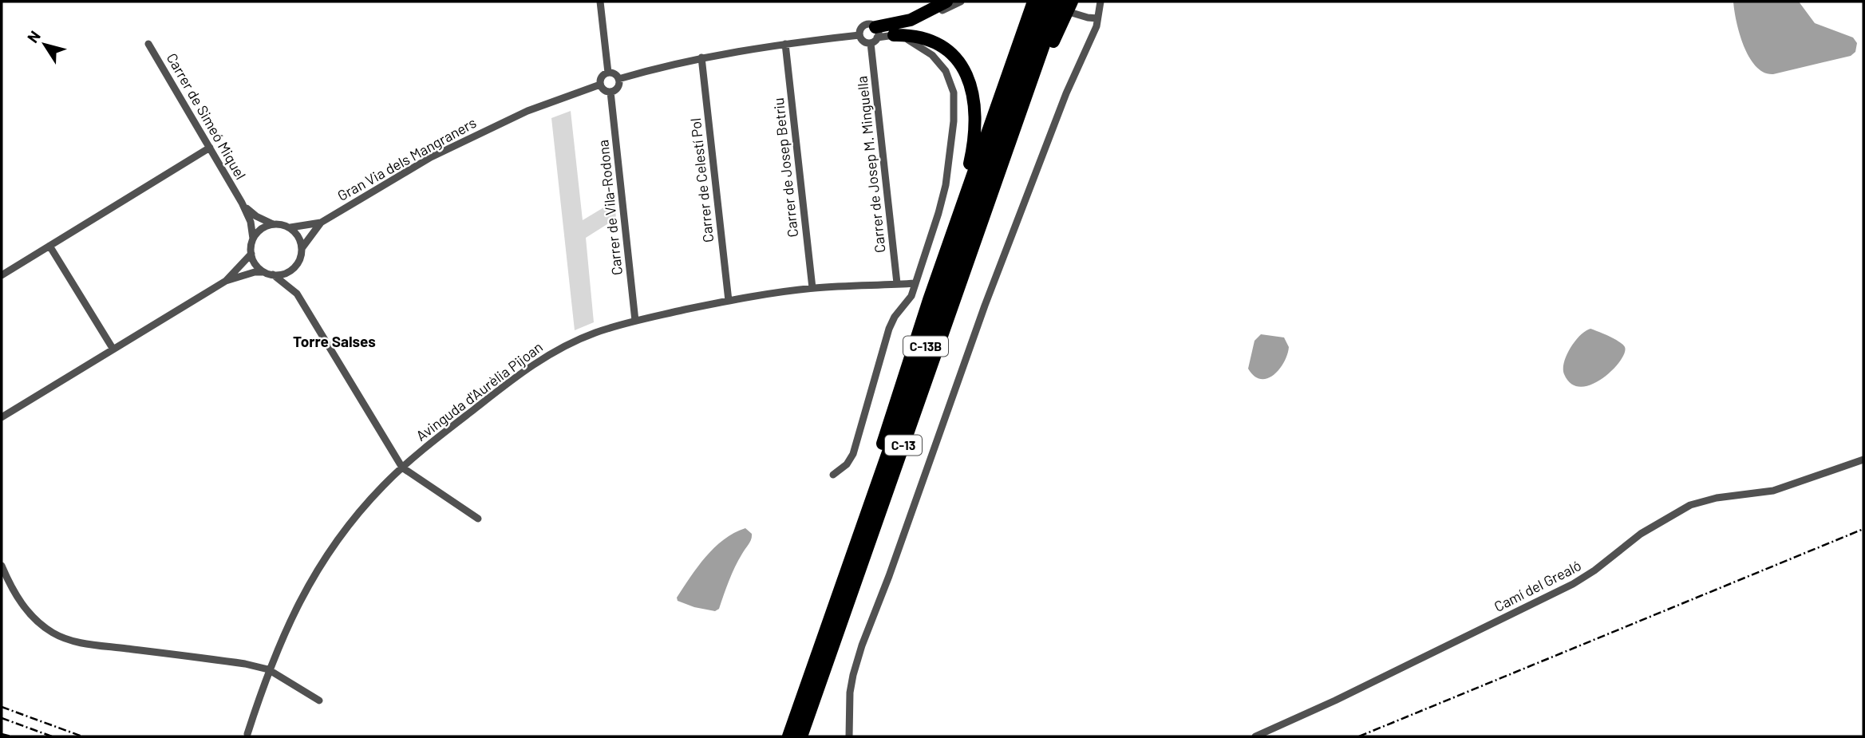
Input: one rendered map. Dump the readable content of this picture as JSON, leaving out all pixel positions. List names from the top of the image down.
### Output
{
  "streets": {
    "highway": ["C-13B", "C-13"],
    "street": [
      "Carrer de Simeó Miquel",
      "Gran Via dels Mangraners",
      "Carrer de Josep M. Minguella",
      "Carrer de Josep Betriu",
      "Carrer de Celestí Pol",
      "Carrer de Vila-Rodona",
      "Avinguda d'Aurèlia Pijoan",
      "Camí del Grealó"
    ]
  },
  "crossings": [
    ["Carrer de Simeó Miquel", "Gran Via dels Mangraners"],
    ["Gran Via dels Mangraners", "Carrer de Vila-Rodona"],
    ["Carrer de Josep M. Minguella", "Avinguda d'Aurèlia Pijoan"],
    ["Carrer de Josep Betriu", "Avinguda d'Aurèlia Pijoan"],
    ["Carrer de Celestí Pol", "Avinguda d'Aurèlia Pijoan"],
    ["Carrer de Vila-Rodona", "Avinguda d'Aurèlia Pijoan"],
    ["C-13B", "C-13"]
  ],
  "districts": ["Torre Salses"],
  "north": "top left"
}
